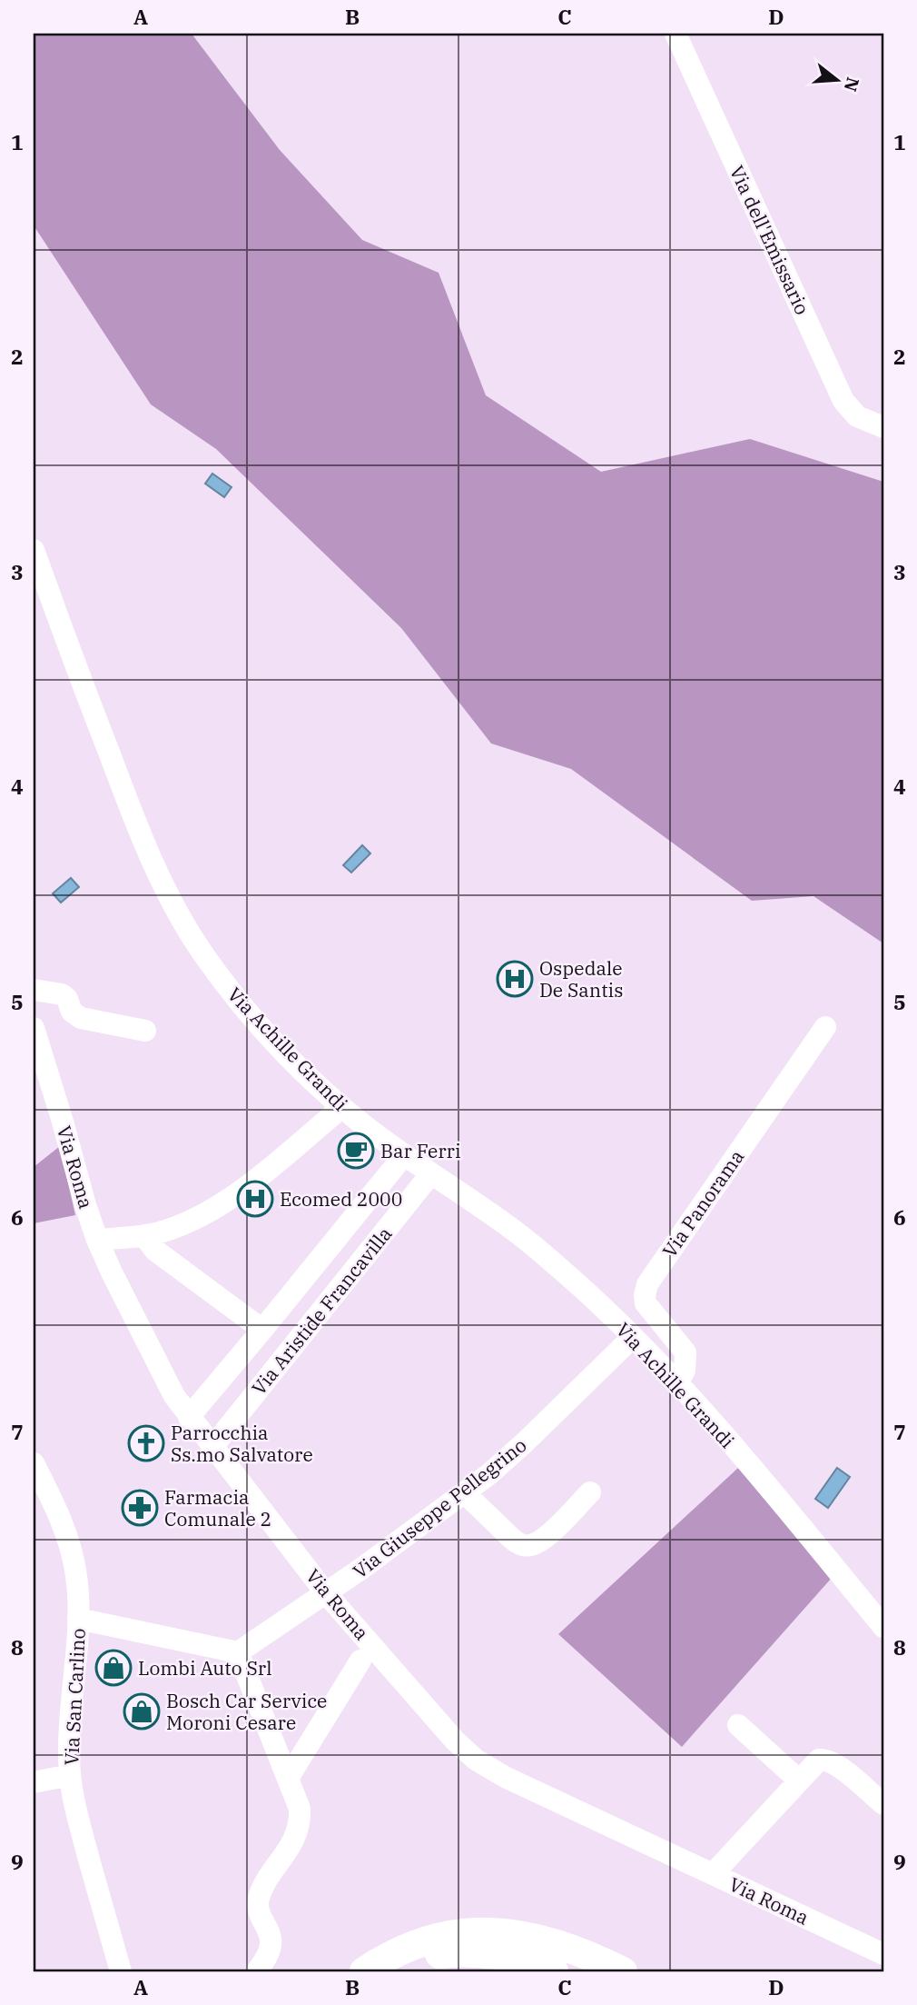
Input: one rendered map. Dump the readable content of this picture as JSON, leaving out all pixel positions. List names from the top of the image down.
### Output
{
  "streets": {
    "street": [
      "Via dell'Emissario",
      "Via Achille Grandi",
      "Via Roma",
      "Via Panorama",
      "Via Aristide Francavilla",
      "Via Giuseppe Pellegrino",
      "Via San Carlino"
    ]
  },
  "crossings": [
    ["Via Achille Grandi", "Via Panorama"],
    ["Via Achille Grandi", "Via Aristide Francavilla"],
    ["Via Achille Grandi", "Via Giuseppe Pellegrino"],
    ["Via Roma", "Via Aristide Francavilla"],
    ["Via Roma", "Via Giuseppe Pellegrino"]
  ],
  "places": {
    "hospital": ["Ospedale De Santis", "Ecomed 2000"],
    "cafe": ["Bar Ferri"],
    "church": ["Parrocchia Ss.mo Salvatore"],
    "pharmacy": ["Farmacia Comunale 2"],
    "shop": ["Lombi Auto Srl", "Bosch Car Service Moroni Cesare"]
  },
  "north": "right",
  "grid": {
    "columns": [
      "A",
      "B",
      "C",
      "D"
    ],
    "rows": [
      "1",
      "2",
      "3",
      "4",
      "5",
      "6",
      "7",
      "8",
      "9"
    ]
  }
}
